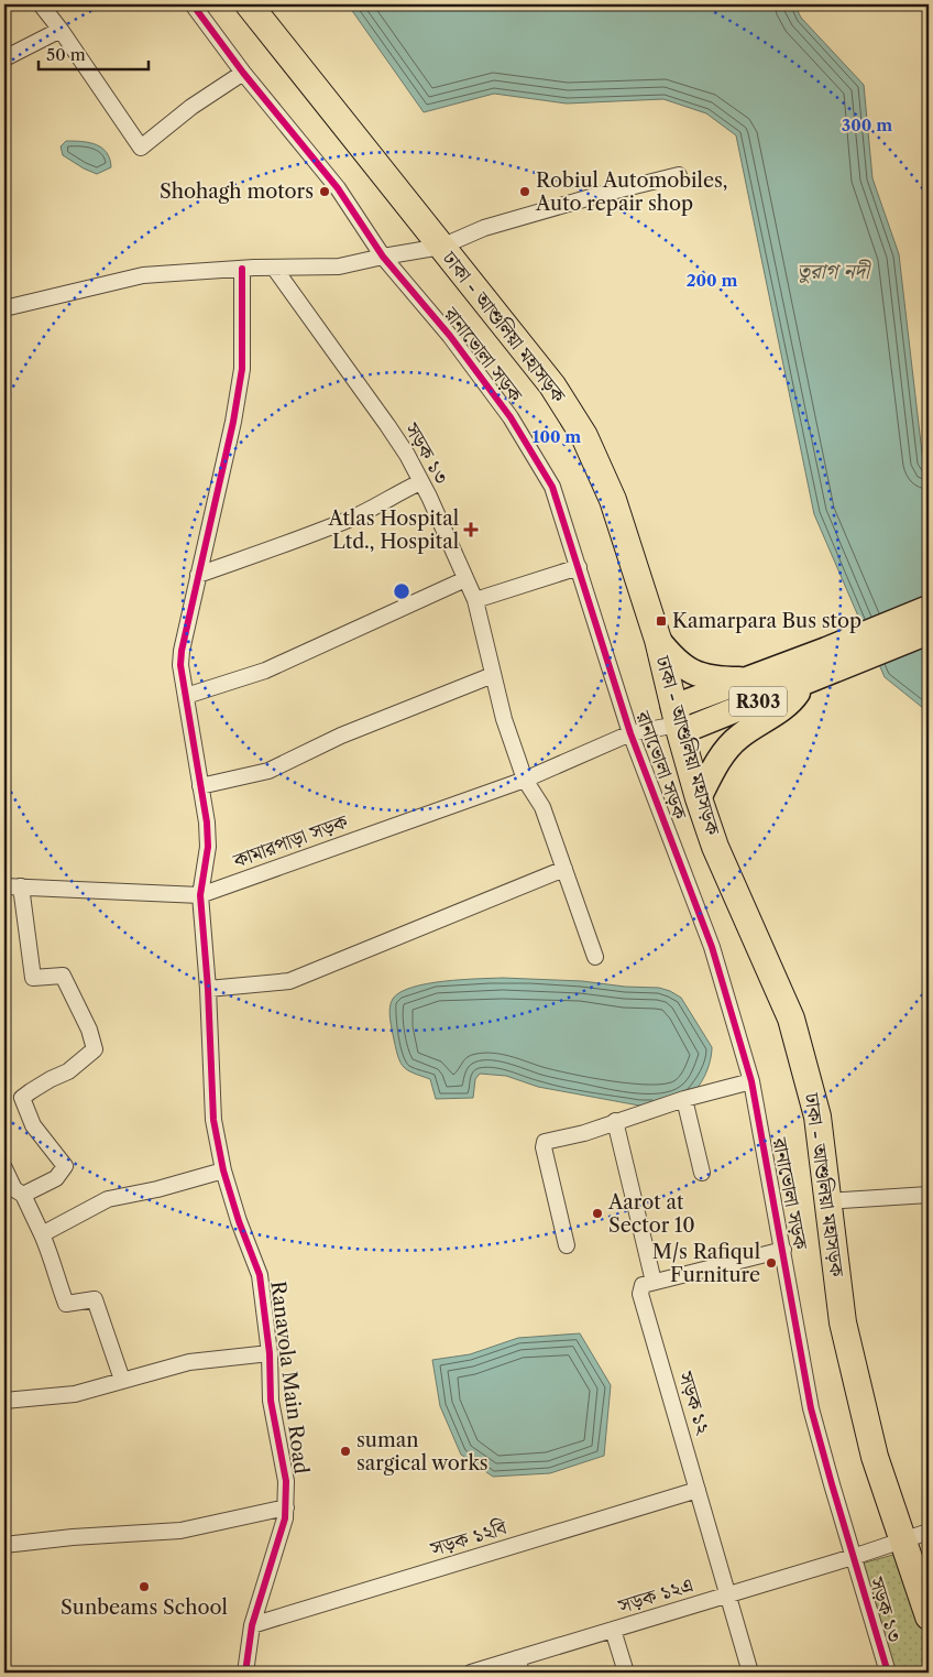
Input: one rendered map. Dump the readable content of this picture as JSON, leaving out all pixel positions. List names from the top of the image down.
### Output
{
  "streets": {
    "highway": ["ঢাকা - আশুলিয়া মহাসড়ক"],
    "main road": ["R303"],
    "street": [
      "রানাভোলা সড়ক",
      "সড়ক ১৩",
      "কামারপাড়া সড়ক",
      "Ranavola Main Road",
      "সড়ক ১২",
      "সড়ক ১২বি",
      "সড়ক ১২এ"
    ]
  },
  "crossings": [
    ["ঢাকা - আশুলিয়া মহাসড়ক", "R303"],
    ["ঢাকা - আশুলিয়া মহাসড়ক", "কামারপাড়া সড়ক"],
    ["ঢাকা - আশুলিয়া মহাসড়ক", "সড়ক ১২এ"],
    ["রানাভোলা সড়ক", "সড়ক ১৩"],
    ["রানাভোলা সড়ক", "কামারপাড়া সড়ক"],
    ["রানাভোলা সড়ক", "সড়ক ১২এ"],
    ["সড়ক ১৩", "কামারপাড়া সড়ক"],
    ["সড়ক ১৩", "সড়ক ১২এ"],
    ["R303", "কামারপাড়া সড়ক"],
    ["Ranavola Main Road", "সড়ক ১২বি"],
    ["সড়ক ১২", "সড়ক ১২বি"],
    ["সড়ক ১২", "সড়ক ১২এ"]
  ],
  "water": ["তুরাগ নদী"],
  "places": {
    "other": [
      "Shohagh motors",
      "Robiul Automobiles, Auto repair shop",
      "Aarot at Sector 10",
      "M/s Rafiqul Furniture",
      "suman sargical works",
      "Sunbeams School"
    ],
    "health": ["Atlas Hospital Ltd., Hospital"],
    "transit": ["Kamarpara Bus stop"]
  },
  "scale_bar": "50 m",
  "rings": ["300 m", "200 m", "100 m"]
}
